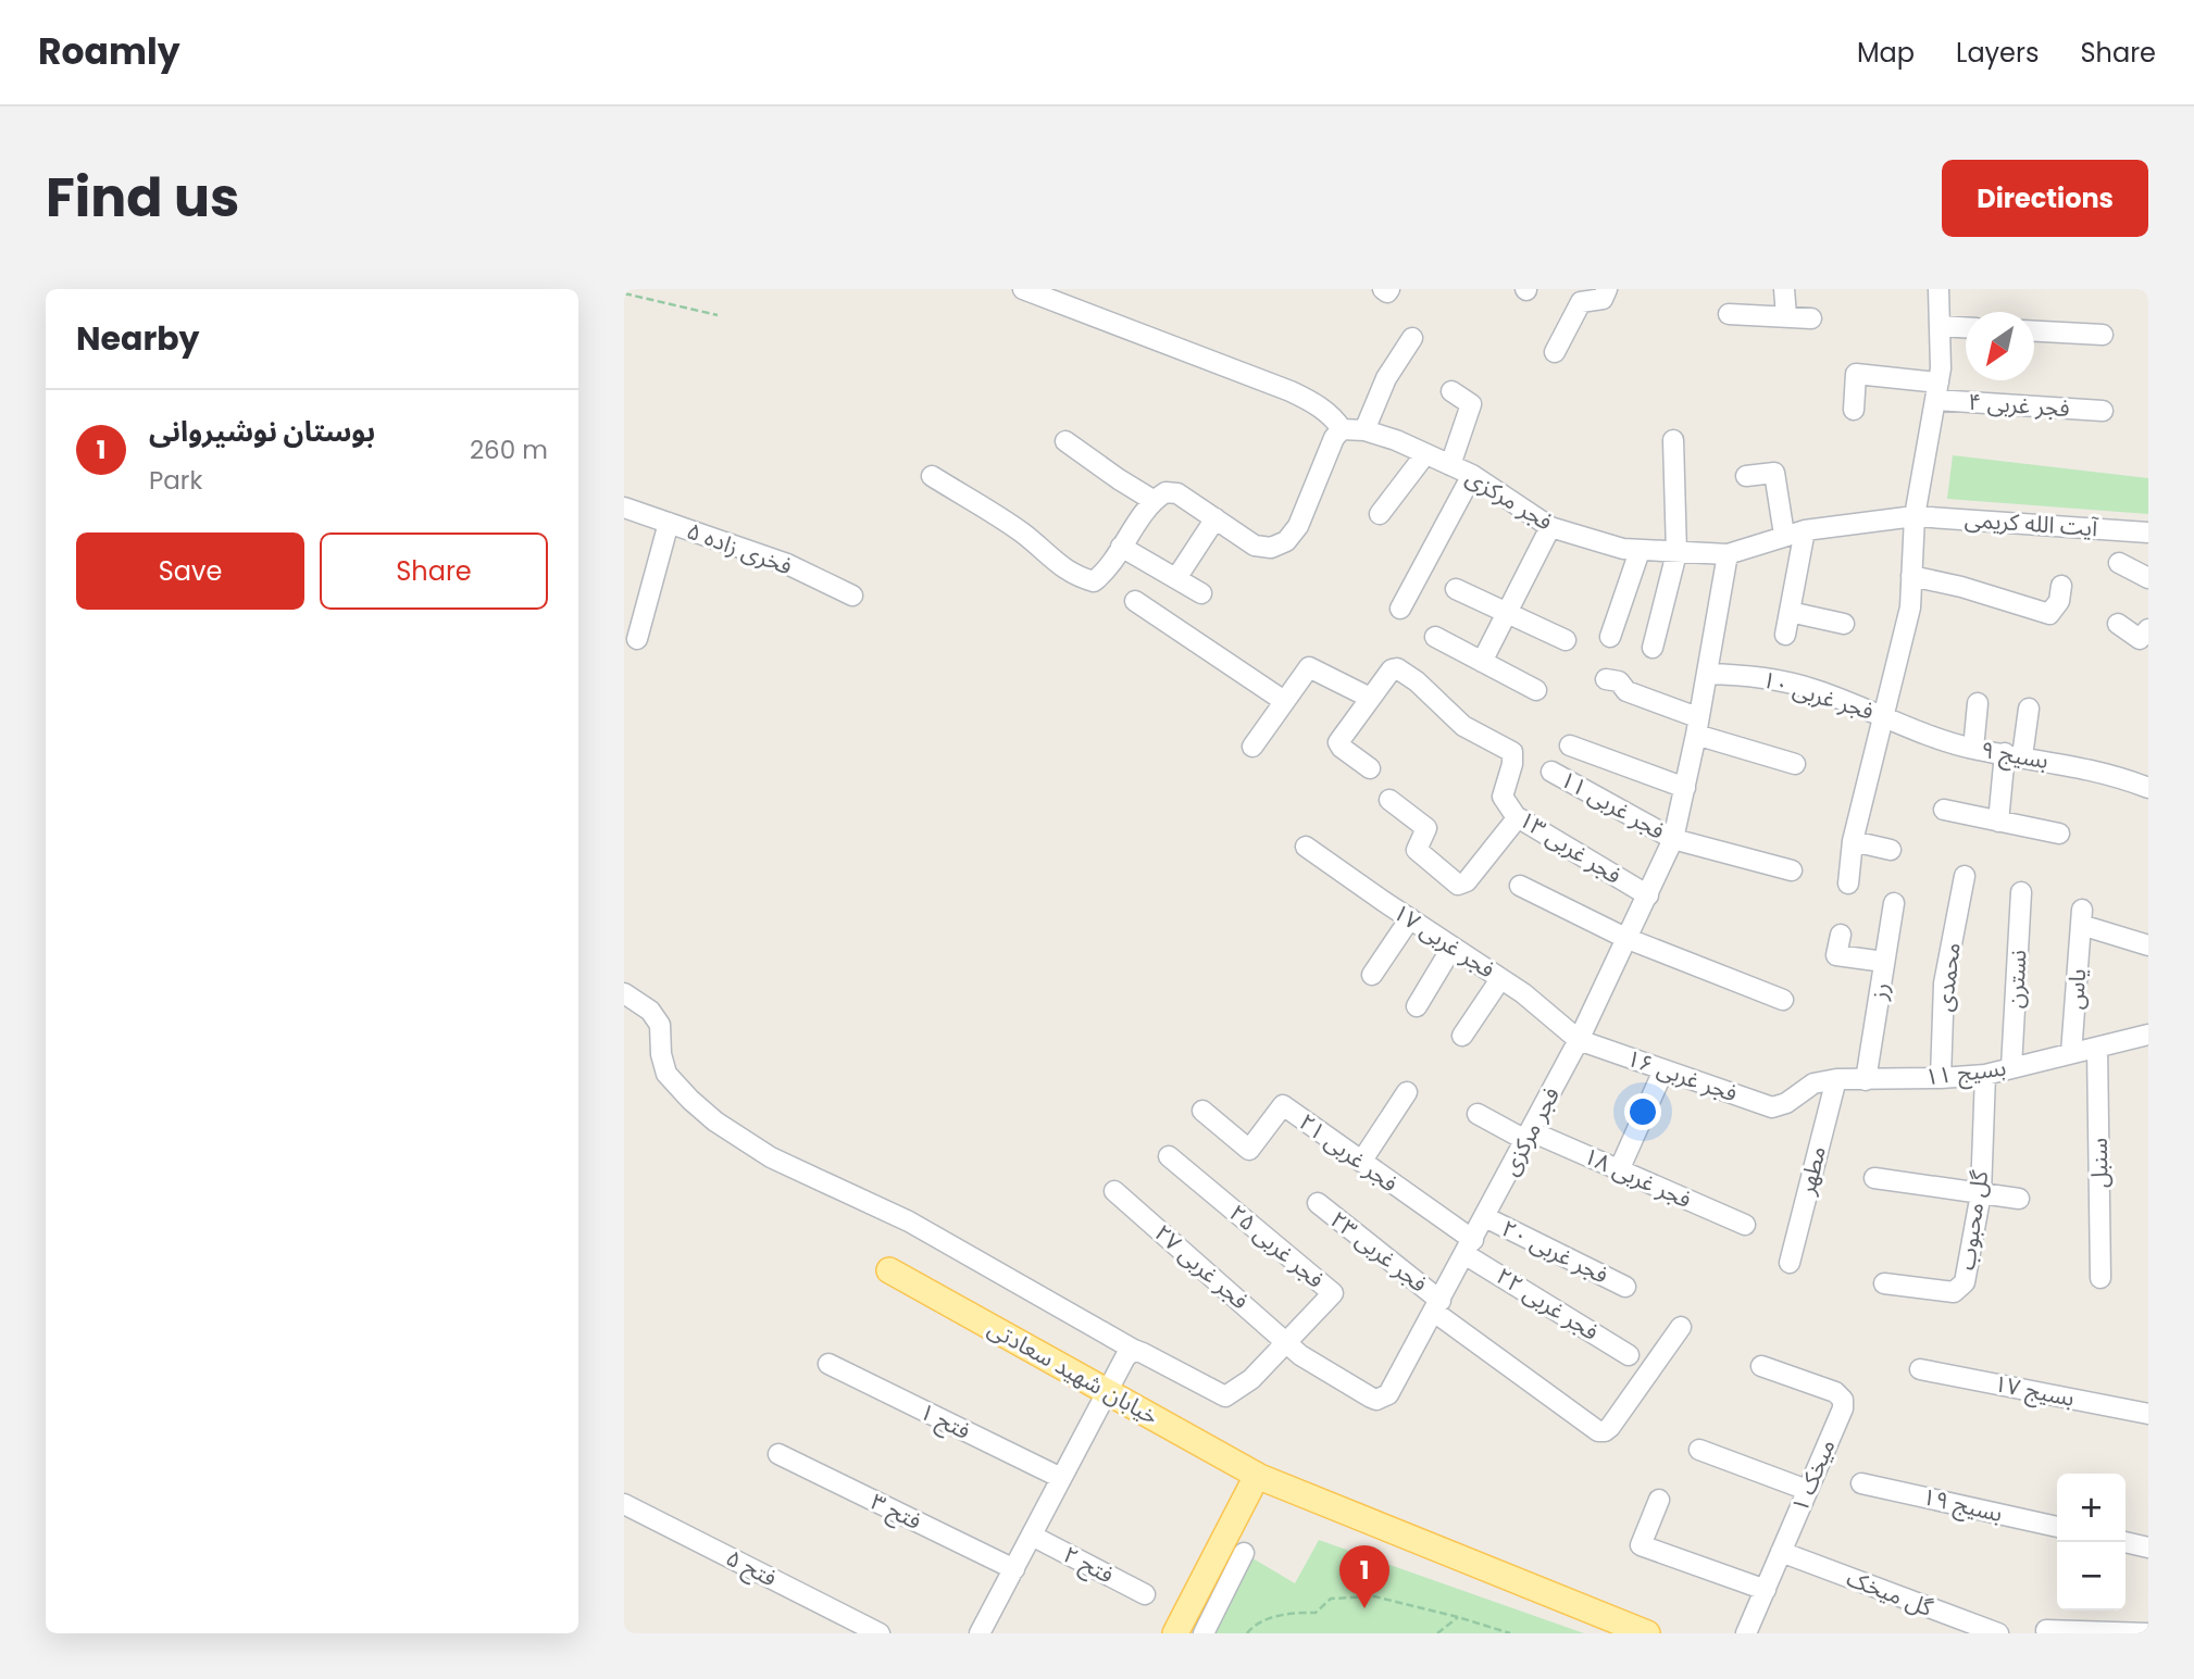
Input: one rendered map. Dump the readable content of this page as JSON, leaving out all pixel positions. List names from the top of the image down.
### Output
{
  "streets": {
    "main road": ["خیابان شهید سعادتی"],
    "street": [
      "فجر غربی ۴",
      "فجر مرکزی",
      "آیت الله کریمی",
      "فخری زاده ۵",
      "فجر غربی ۱۰",
      "بسیج ۹",
      "فجر غربی ۱۱",
      "فجر غربی ۱۳",
      "فجر غربی ۱۷",
      "محمدی",
      "نسترن",
      "یاس",
      "رز",
      "بسیج ۱۱",
      "فجر غربی ۱۶",
      "فجر غربی ۲۱",
      "سنبل",
      "مطهر",
      "فجر غربی ۱۸",
      "گل محبوب",
      "فجر غربی ۲۵",
      "فجر غربی ۲۳",
      "فجر غربی ۲۰",
      "فجر غربی ۲۷",
      "فجر غربی ۲۲",
      "بسیج ۱۷",
      "فتح ۱",
      "میخک ۱",
      "بسیج ۱۹",
      "فتح ۳",
      "فتح ۲",
      "فتح ۵",
      "گل میخک"
    ]
  },
  "crossings": [
    ["فجر مرکزی", "آیت الله کریمی"],
    ["فجر مرکزی", "فجر غربی ۱۰"],
    ["فجر مرکزی", "فجر غربی ۱۱"],
    ["فجر مرکزی", "فجر غربی ۱۳"],
    ["فجر مرکزی", "فجر غربی ۱۷"],
    ["فجر مرکزی", "فجر غربی ۱۶"],
    ["فجر مرکزی", "فجر غربی ۲۱"],
    ["فجر مرکزی", "فجر غربی ۱۸"],
    ["فجر مرکزی", "فجر غربی ۲۵"],
    ["فجر مرکزی", "فجر غربی ۲۳"],
    ["فجر مرکزی", "فجر غربی ۲۰"],
    ["فجر مرکزی", "فجر غربی ۲۷"],
    ["فجر مرکزی", "فجر غربی ۲۲"],
    ["فجر غربی ۱۰", "بسیج ۹"],
    ["فجر غربی ۱۷", "فجر غربی ۱۶"],
    ["محمدی", "بسیج ۱۱"],
    ["نسترن", "بسیج ۱۱"],
    ["یاس", "بسیج ۱۱"],
    ["رز", "بسیج ۱۱"],
    ["بسیج ۱۱", "فجر غربی ۱۶"],
    ["بسیج ۱۱", "سنبل"],
    ["بسیج ۱۱", "مطهر"],
    ["بسیج ۱۱", "گل محبوب"],
    ["فجر غربی ۲۱", "فجر غربی ۲۲"],
    ["فجر غربی ۲۵", "فجر غربی ۲۷"],
    ["میخک ۱", "گل میخک"]
  ],
  "north": "bottom left",
  "page": {
    "header": "Roamly",
    "nav": ["Map", "Layers", "Share"],
    "title": "Find us",
    "buttons": [
      "Directions",
      ["Save", "Share"]
    ],
    "heading": "Nearby",
    "list": [
      {
        "mark": "1",
        "name": "بوستان نوشیروانی",
        "note": "Park",
        "value": "260 m"
      }
    ],
    "map_buttons": ["+", "−"],
    "pins": "1"
  }
}
